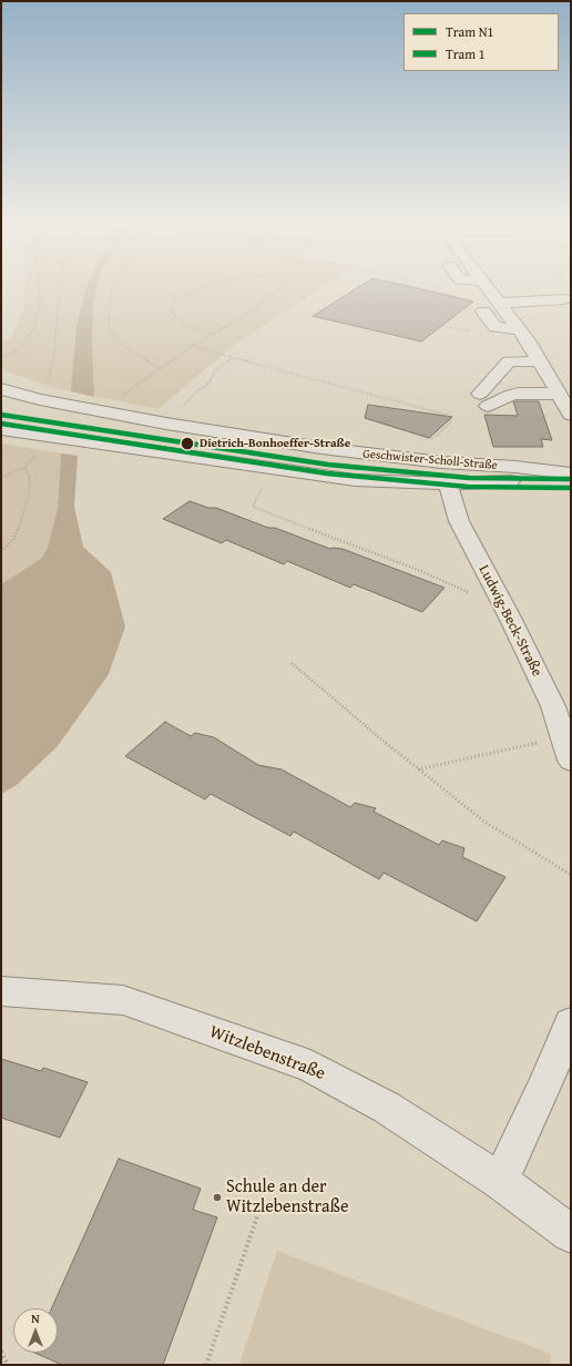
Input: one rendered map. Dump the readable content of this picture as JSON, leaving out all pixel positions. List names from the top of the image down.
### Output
{
  "streets": {
    "street": ["Geschwister-Scholl-Straße", "Ludwig-Beck-Straße", "Witzlebenstraße"]
  },
  "crossings": [
    ["Geschwister-Scholl-Straße", "Ludwig-Beck-Straße"]
  ],
  "places": ["Dietrich-Bonhoeffer-Straße", "Schule an der Witzlebenstraße"],
  "lines": ["tram line N1", "tram line 1"],
  "legend": ["Tram N1", "Tram 1"],
  "north": "top"
}
